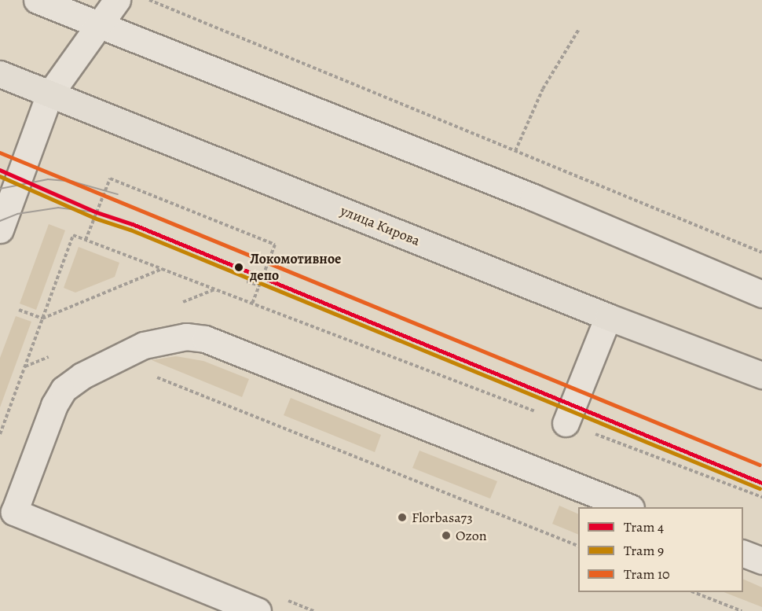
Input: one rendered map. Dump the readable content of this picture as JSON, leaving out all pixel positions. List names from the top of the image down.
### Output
{
  "streets": {
    "main road": ["улица Кирова"]
  },
  "places": ["Локомотивное депо", "Florbasa73", "Ozon"],
  "lines": ["tram line 10", "tram line 4", "tram line 9"],
  "legend": ["Tram 4", "Tram 9", "Tram 10"]
}
